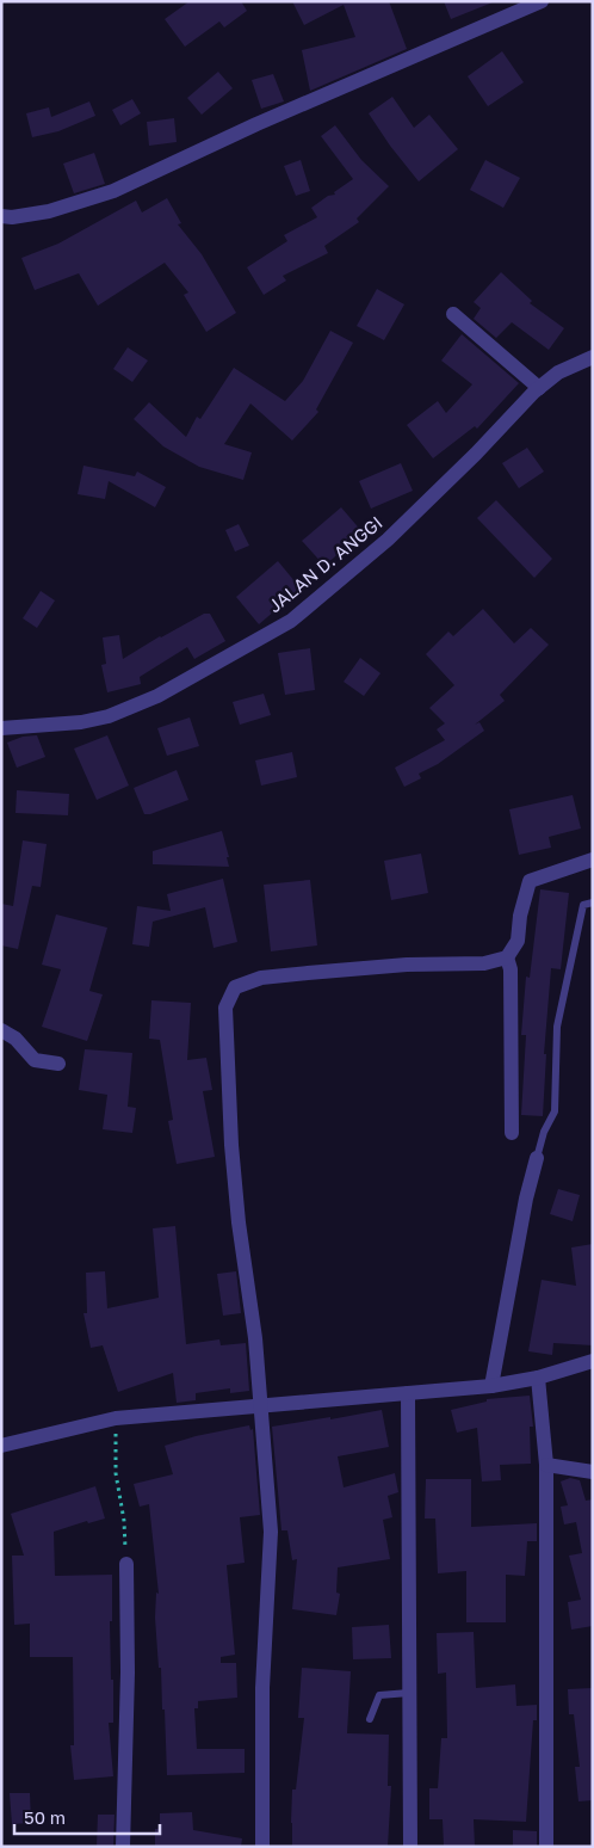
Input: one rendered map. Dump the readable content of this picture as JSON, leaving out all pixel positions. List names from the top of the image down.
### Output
{
  "streets": {
    "street": ["JALAN D. ANGGI"]
  },
  "scale_bar": "50 m"
}
